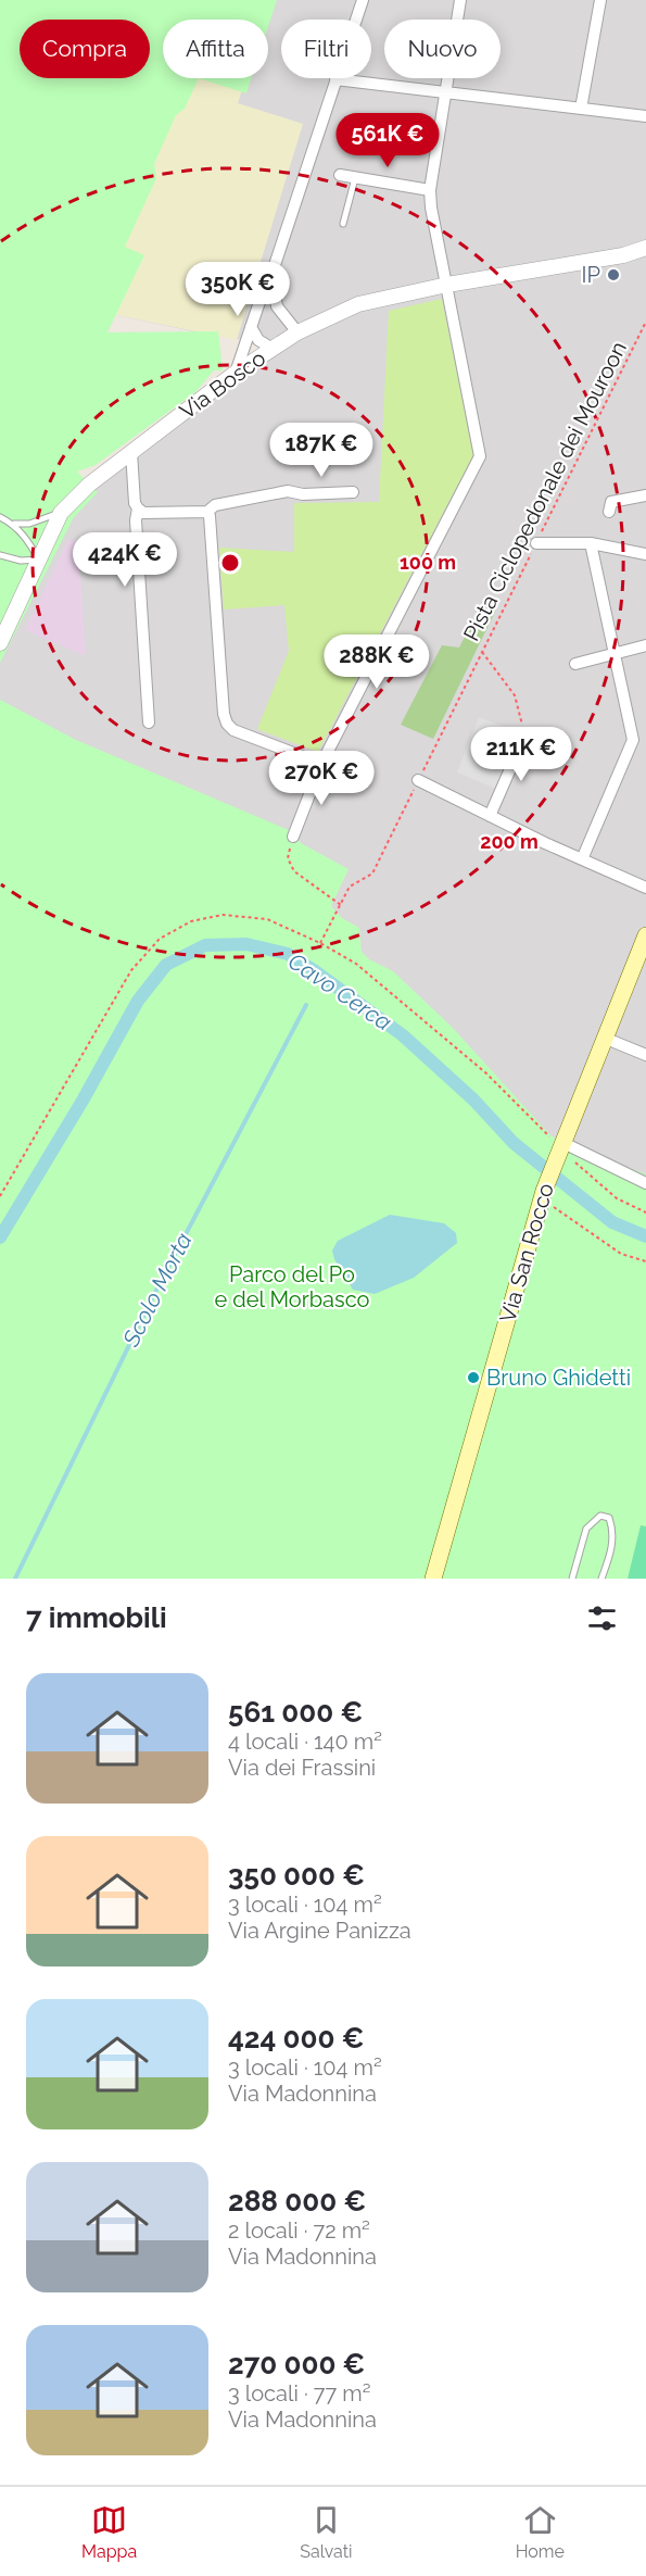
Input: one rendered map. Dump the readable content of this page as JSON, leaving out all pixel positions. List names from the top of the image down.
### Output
{
  "streets": {
    "main road": ["Via San Rocco"],
    "street": ["Via Bosco"],
    "path": ["Pista Ciclopedonale dei Mouroon"]
  },
  "water": ["Cavo Cerca", "Scolo Morta"],
  "parks": ["Parco del Po e del Morbasco"],
  "places": ["IP", "Bruno Ghidetti"],
  "page": {
    "chip": [
      "Compra",
      "Affitta",
      "Filtri",
      "Nuovo"
    ],
    "price": [
      "561K €",
      "350K €",
      "187K €",
      "424K €",
      "288K €",
      "211K €",
      "270K €"
    ],
    "heading": "7 immobili",
    "list": [
      {
        "name": "561 000 €",
        "note": "4 locali · 140 m² · Via dei Frassini"
      },
      {
        "name": "350 000 €",
        "note": "3 locali · 104 m² · Via Argine Panizza"
      },
      {
        "name": "424 000 €",
        "note": "3 locali · 104 m² · Via Madonnina"
      },
      {
        "name": "288 000 €",
        "note": "2 locali · 72 m² · Via Madonnina"
      },
      {
        "name": "270 000 €",
        "note": "3 locali · 77 m² · Via Madonnina"
      }
    ],
    "tabs": ["Mappa", "Salvati", "Home"]
  },
  "rings": ["100 m", "200 m"]
}
